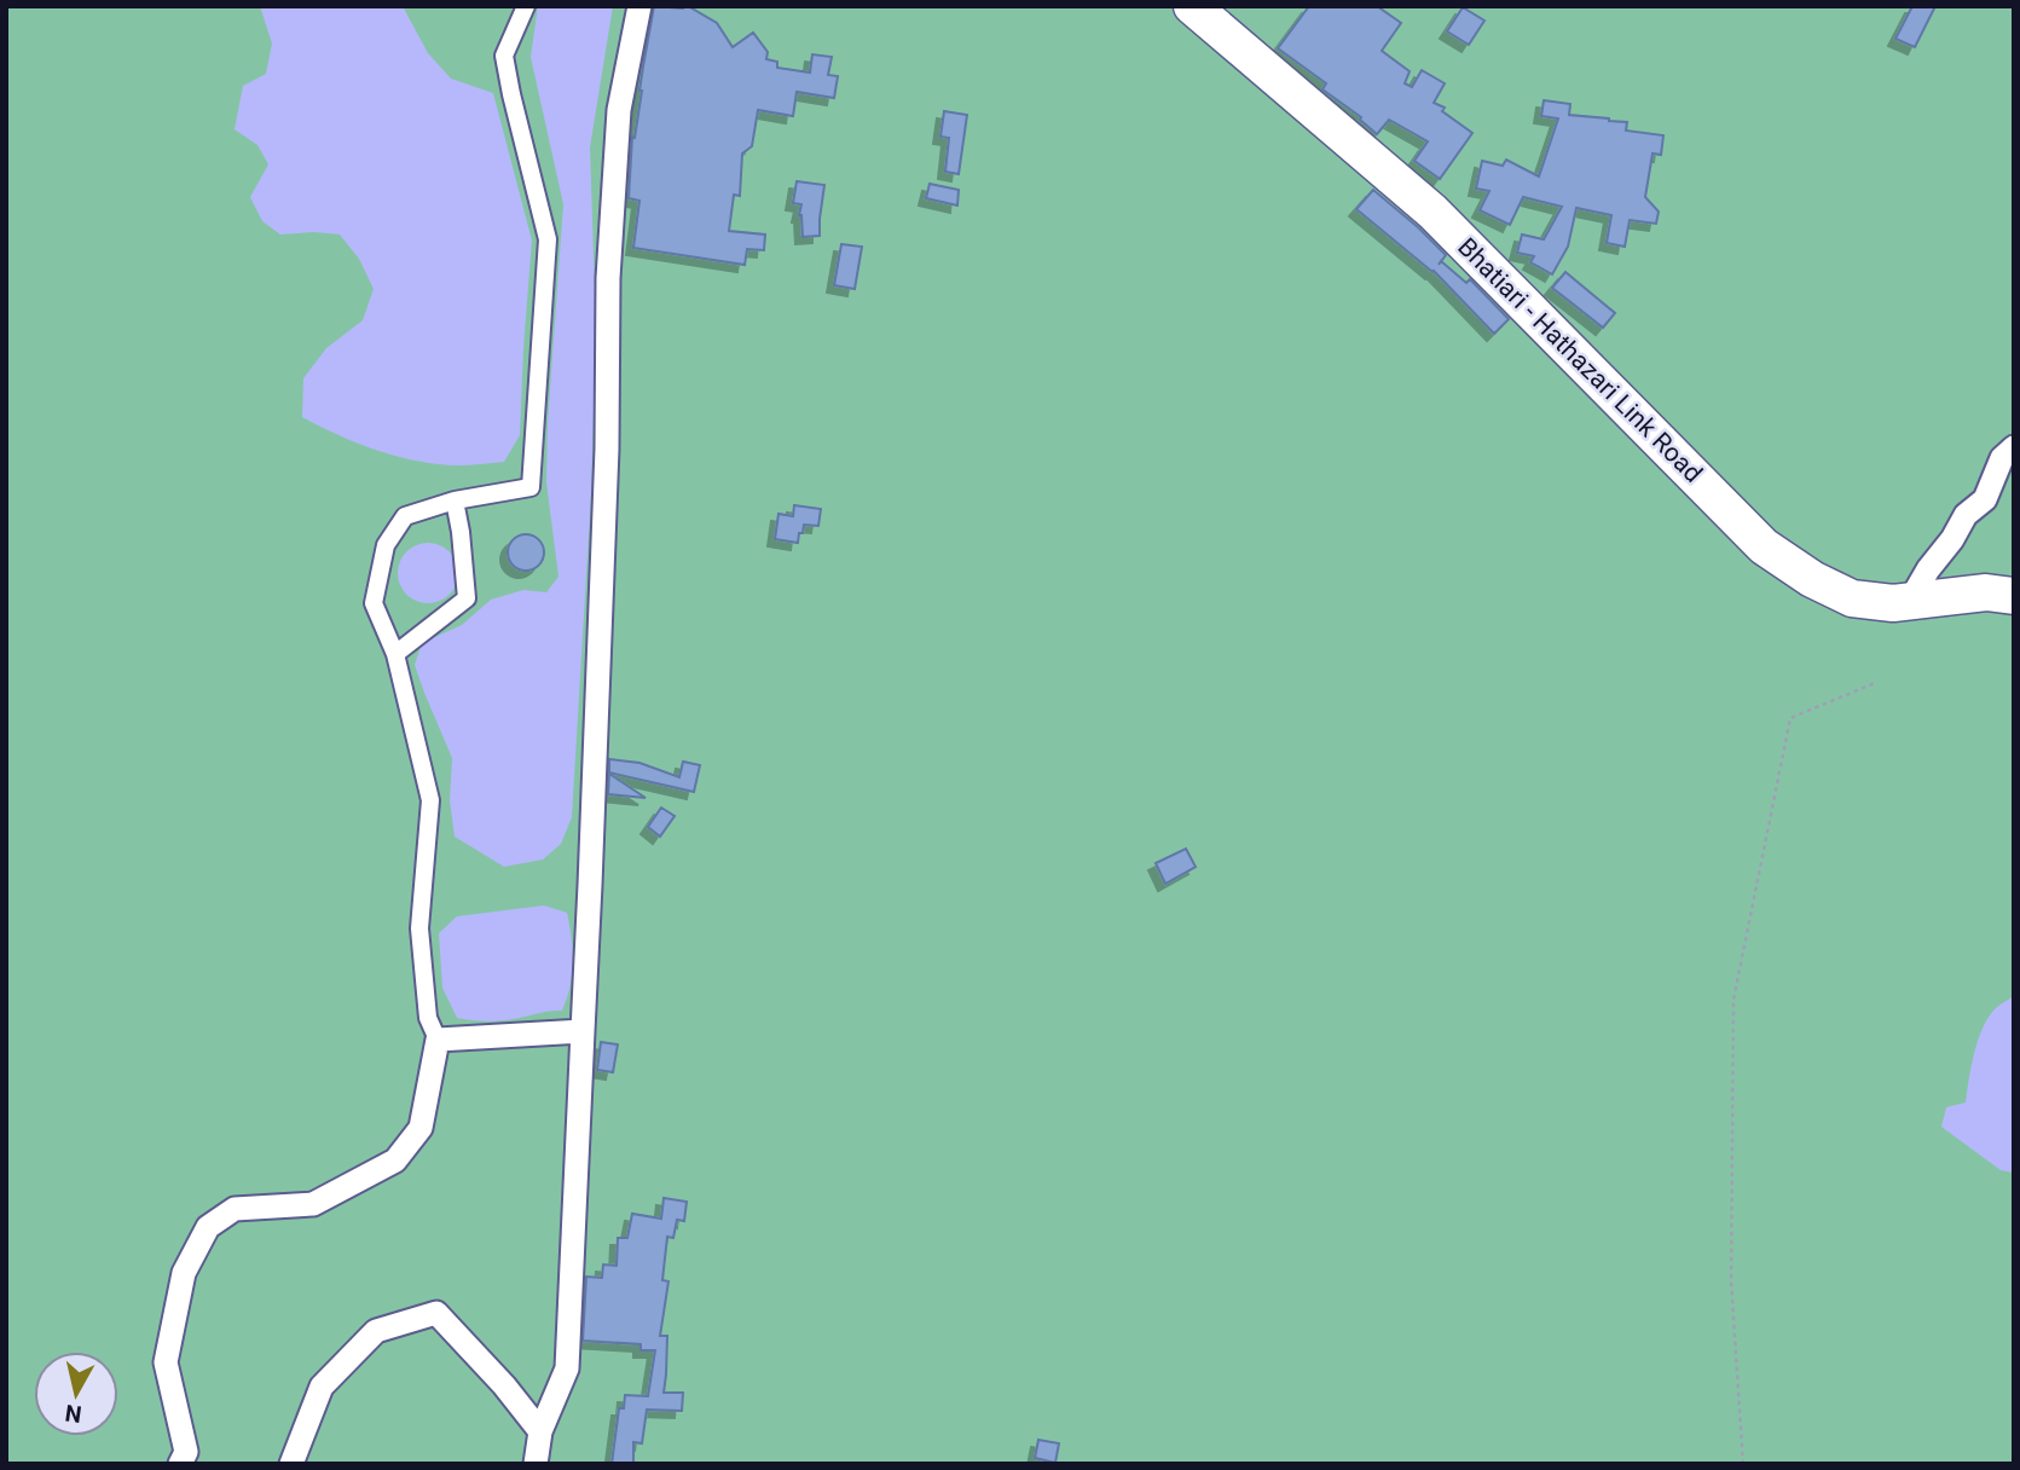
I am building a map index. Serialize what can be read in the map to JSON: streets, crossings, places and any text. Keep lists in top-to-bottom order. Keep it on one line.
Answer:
{"streets":{"main road":["Bhatiari - Hathazari Link Road"]},"north":"bottom"}
